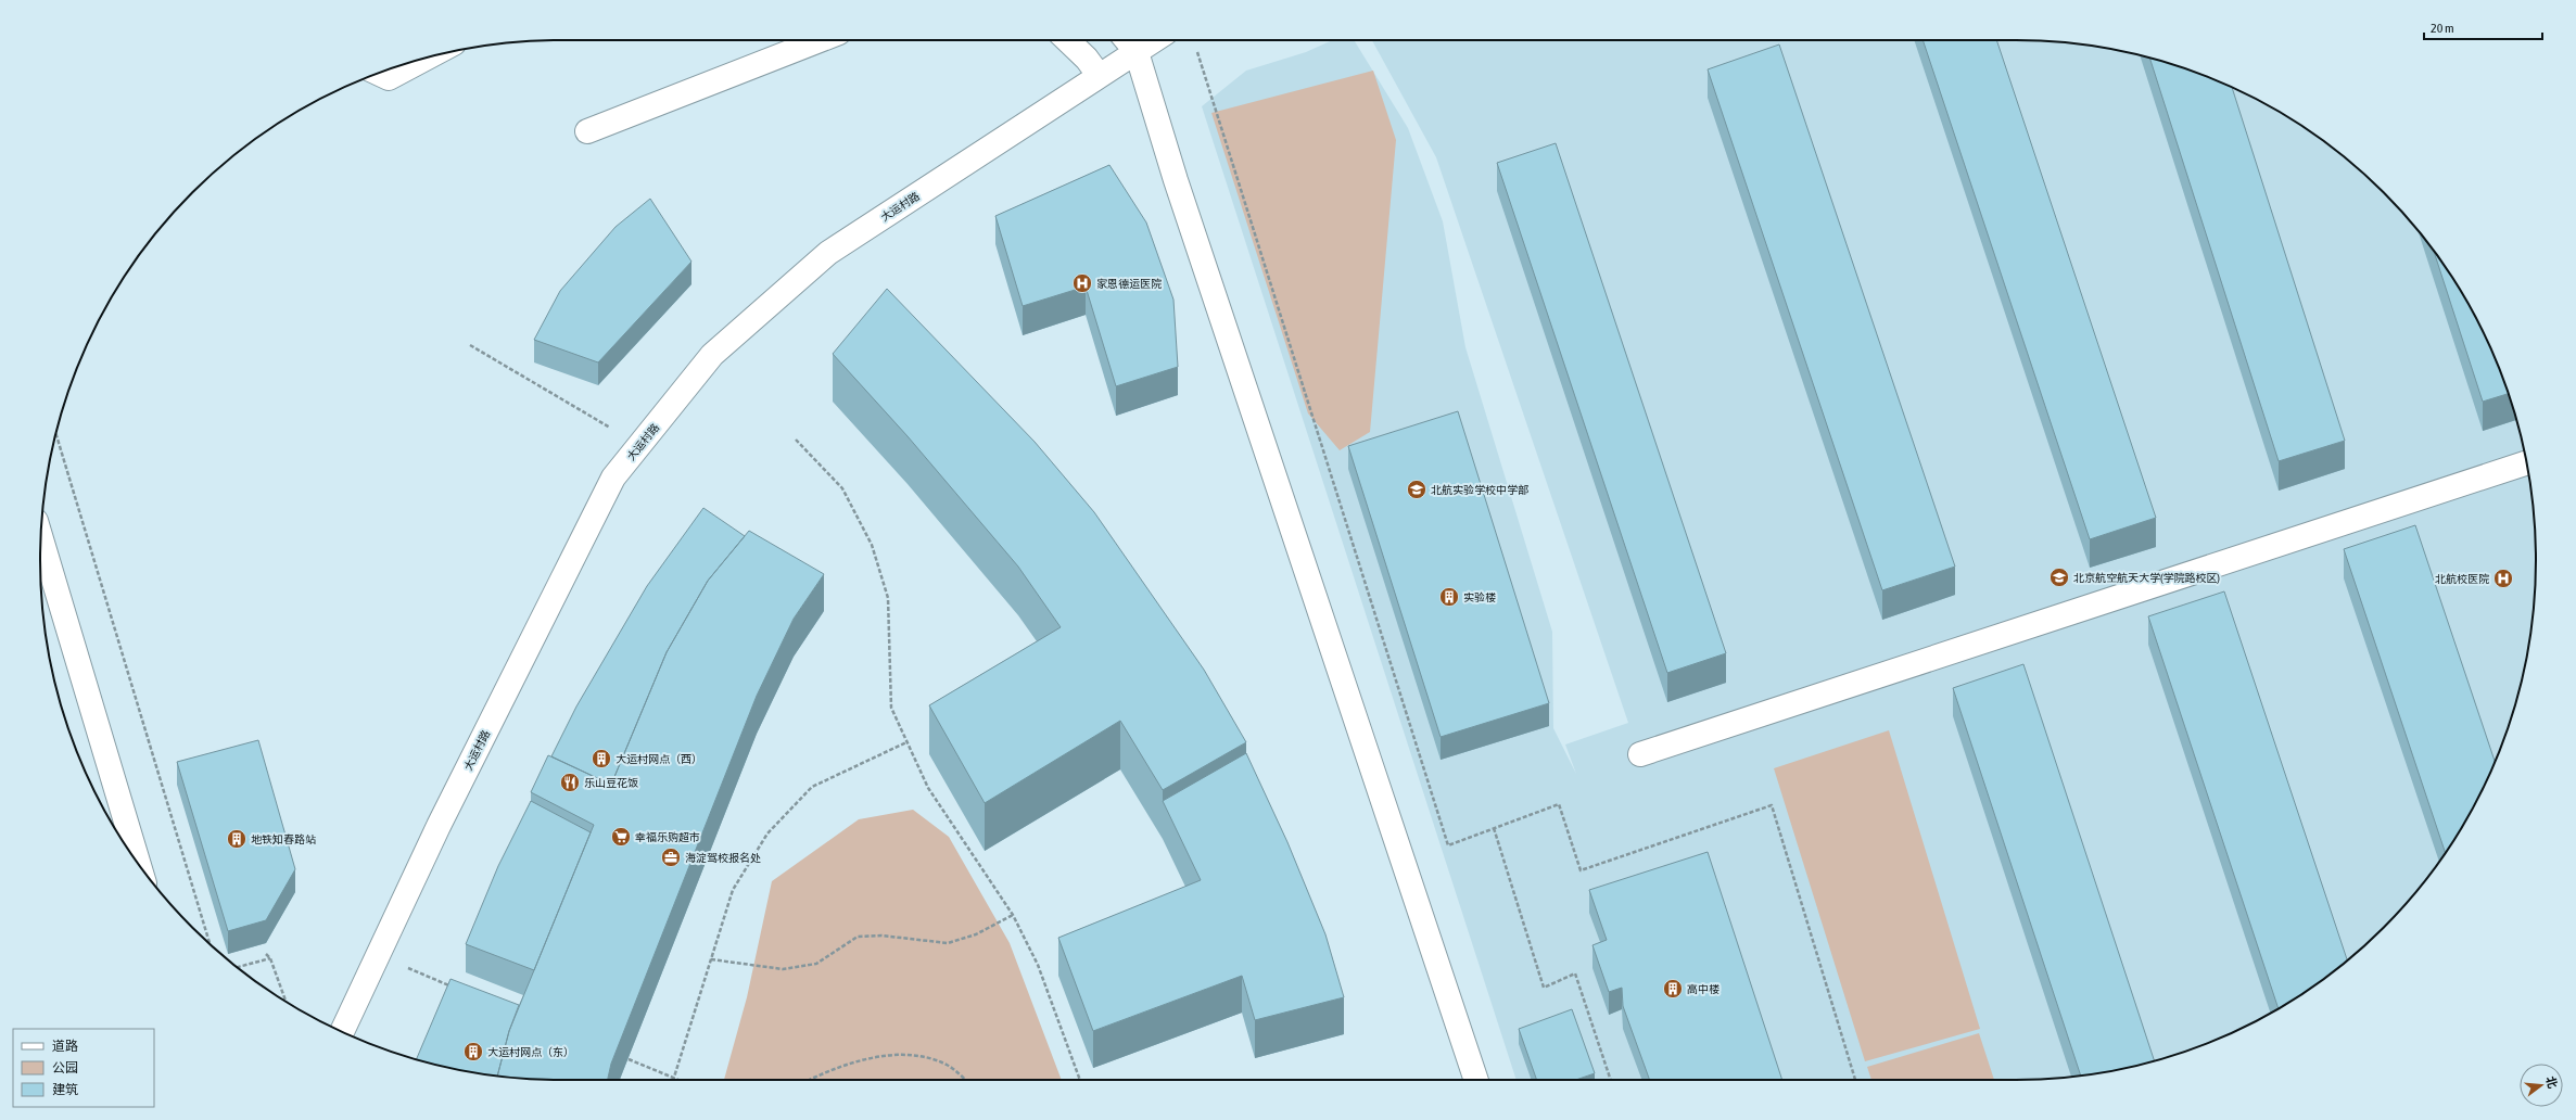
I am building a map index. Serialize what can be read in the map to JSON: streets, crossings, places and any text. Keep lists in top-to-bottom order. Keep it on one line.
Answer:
{"streets":{"street":["大运村路"]},"places":{"hospital":["家恩德运医院","北航校医院"],"school or university":["北航实验学校中学部","北京航空航天大学(学院路校区)"],"building":["实验楼","大运村网点（西）","地铁知春路站","高中楼","大运村网点（东）"],"restaurant":["乐山豆花饭"],"supermarket":["幸福乐购超市"],"office":["海淀驾校报名处"]},"legend":["道路","公园","建筑"],"scale_bar":"20 m","north":"right"}
